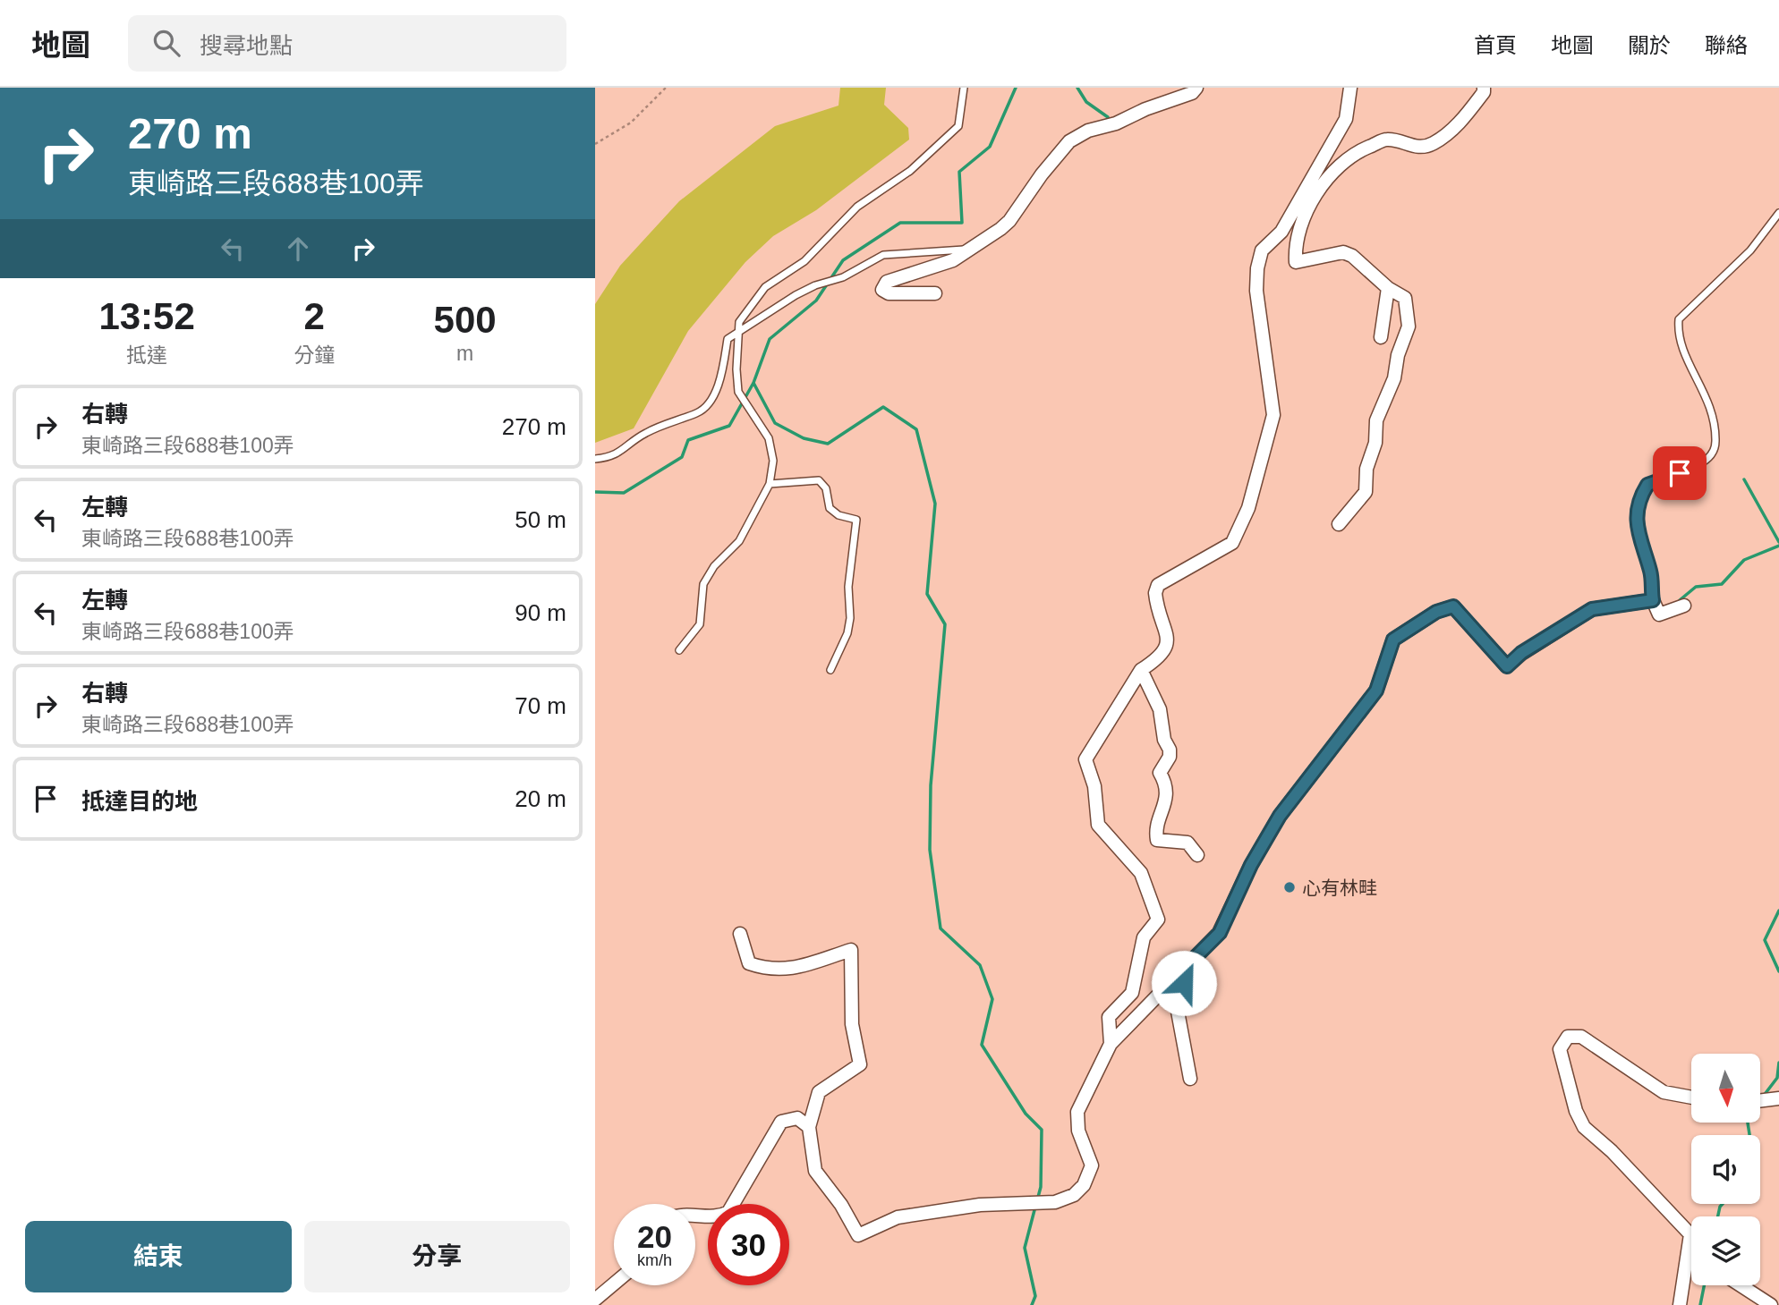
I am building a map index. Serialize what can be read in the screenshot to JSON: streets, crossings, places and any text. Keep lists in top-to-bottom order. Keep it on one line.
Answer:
{"places":["心有林畦"],"north":"bottom","page":{"header":"地圖","search":"搜尋地點","nav":["首頁","地圖","關於","聯絡"],"turn":["270 m","東崎路三段688巷100弄"],"eta":["13:52","抵達","2","分鐘","500","m"],"list":[{"name":"右轉","note":"東崎路三段688巷100弄","value":"270 m"},{"name":"左轉","note":"東崎路三段688巷100弄","value":"50 m"},{"name":"左轉","note":"東崎路三段688巷100弄","value":"90 m"},{"name":"右轉","note":"東崎路三段688巷100弄","value":"70 m"},{"name":"抵達目的地","value":"20 m"}],"speed":"20 km/h","limit":"30","buttons":["結束","分享"]}}
